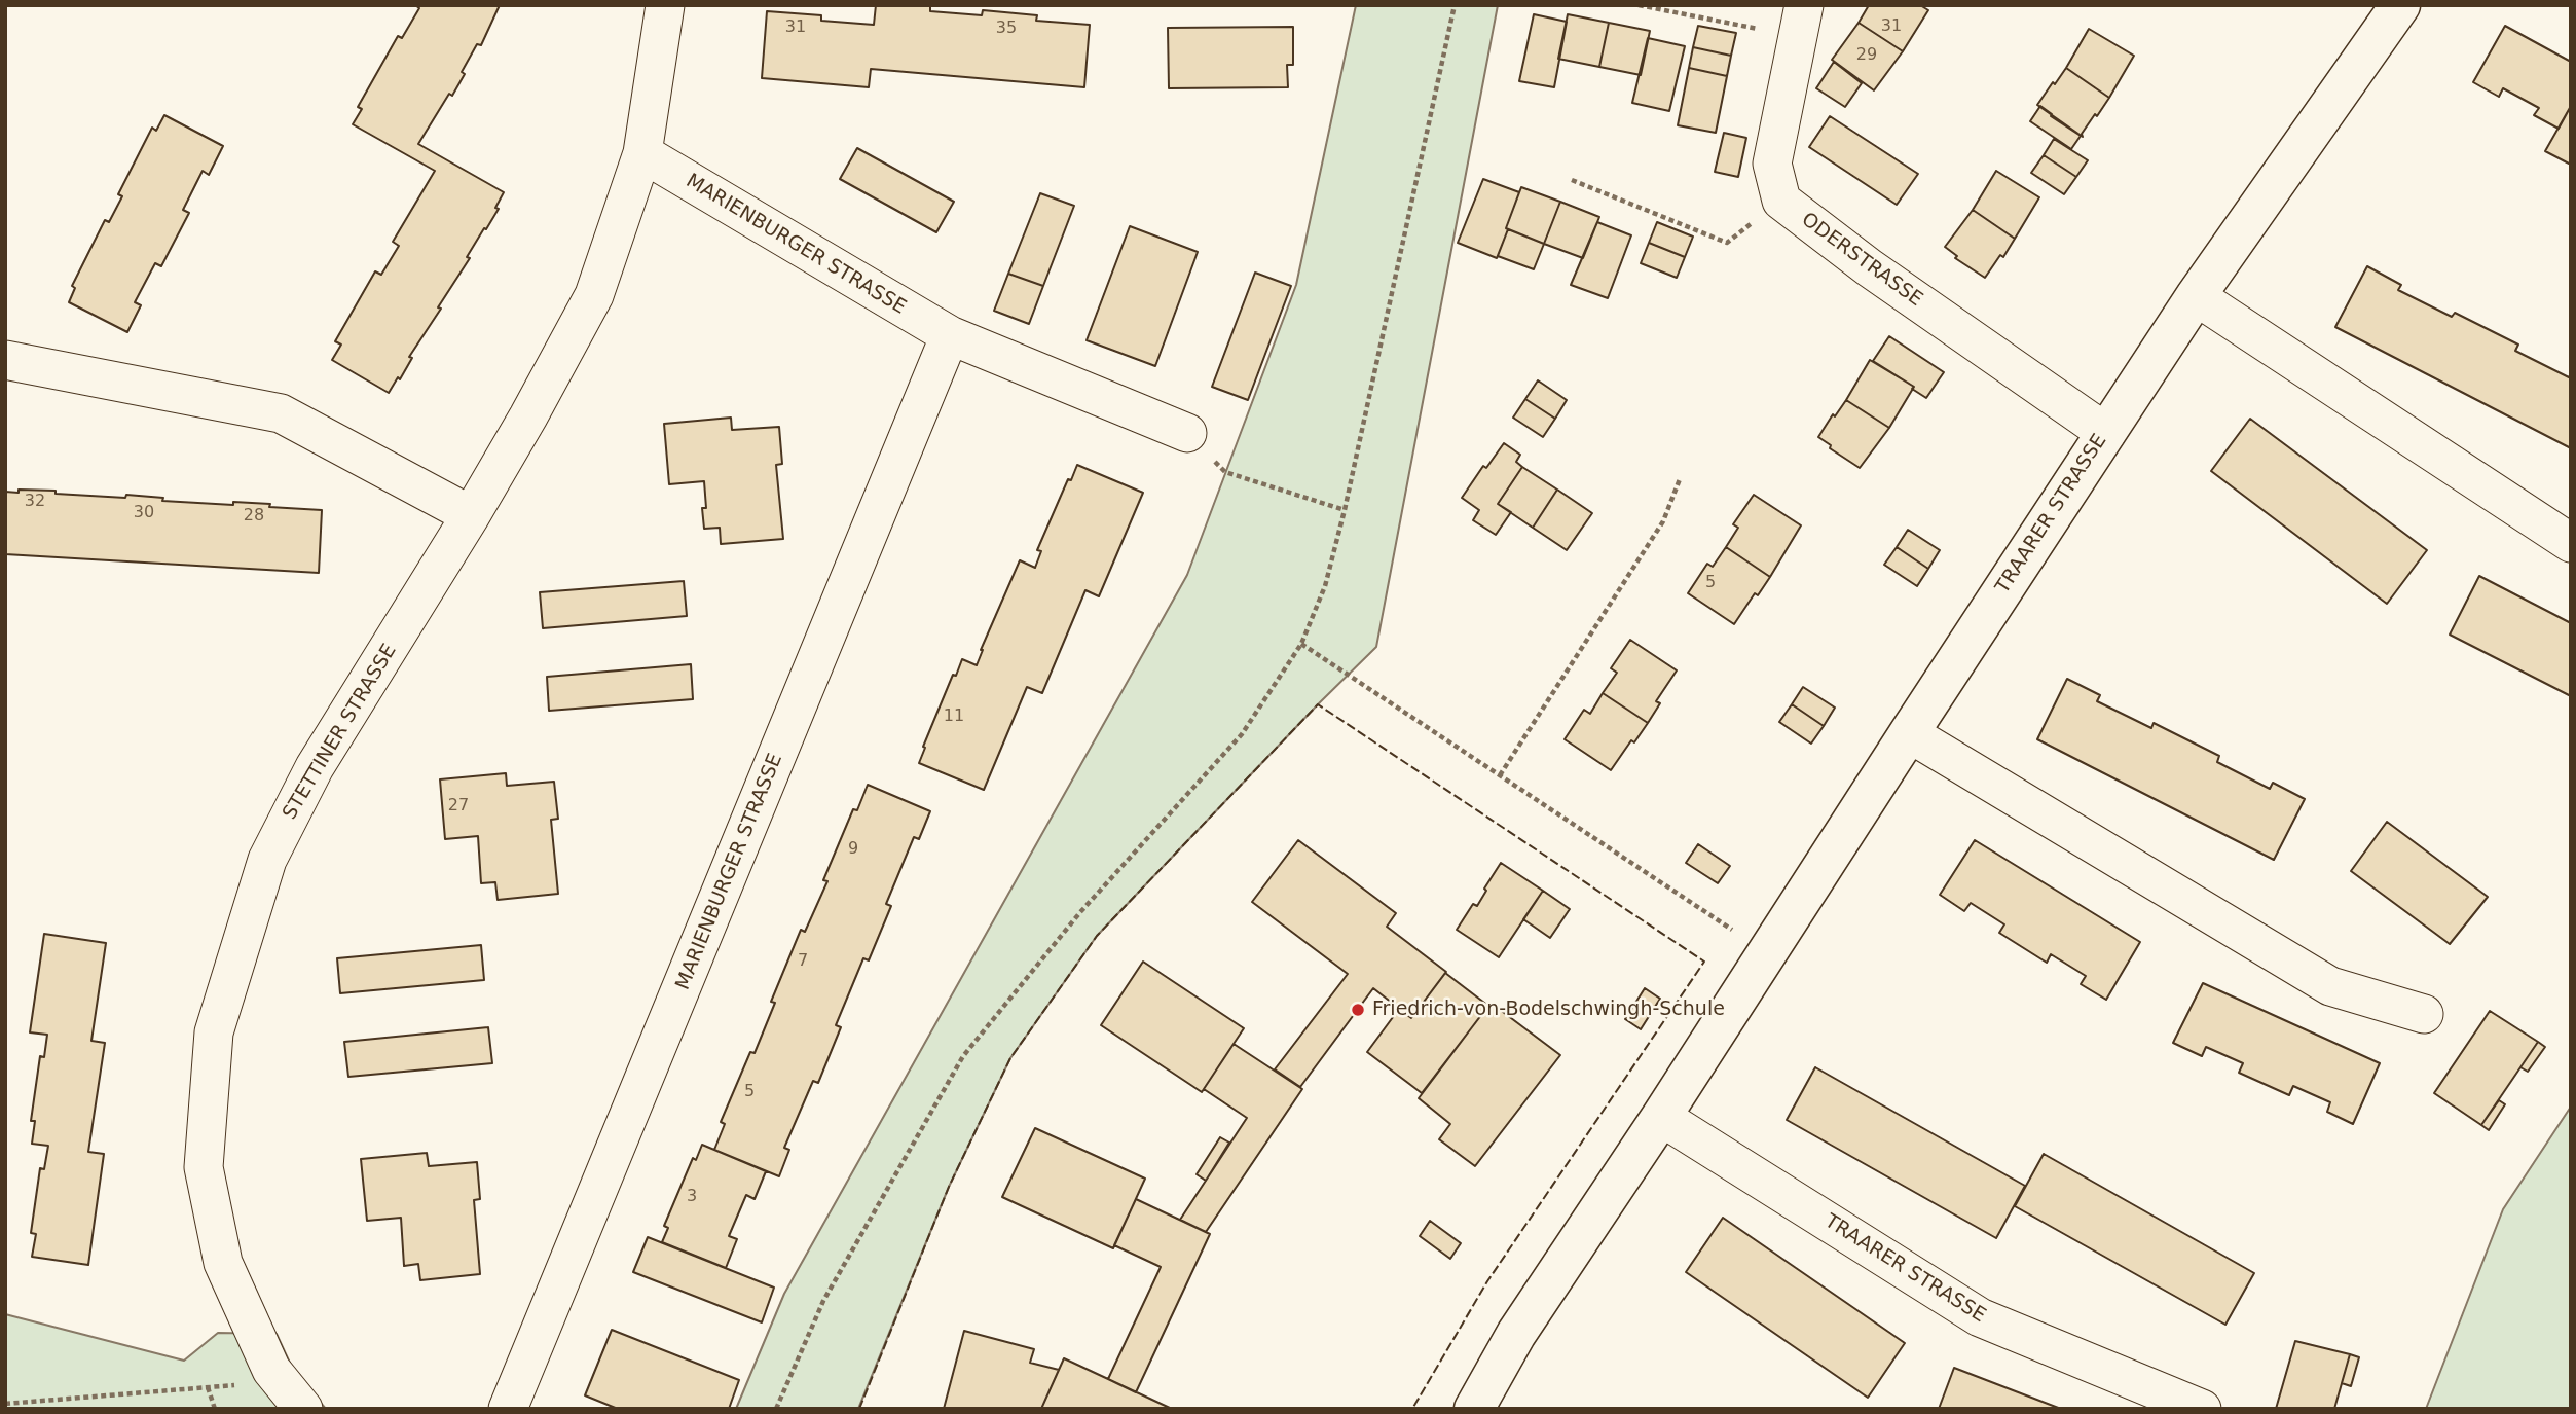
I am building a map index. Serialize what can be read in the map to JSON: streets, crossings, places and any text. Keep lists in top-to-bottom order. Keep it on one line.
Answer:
{"streets":{"street":["MARIENBURGER STRASSE","ODERSTRASSE","TRAARER STRASSE","STETTINER STRASSE"]},"crossings":[["MARIENBURGER STRASSE","STETTINER STRASSE"],["ODERSTRASSE","TRAARER STRASSE"]],"places":["Friedrich-von-Bodelschwingh-Schule"],"house_numbers":["31","31","35","29","32","30","28","5","11","27","9","7","5","3"]}
